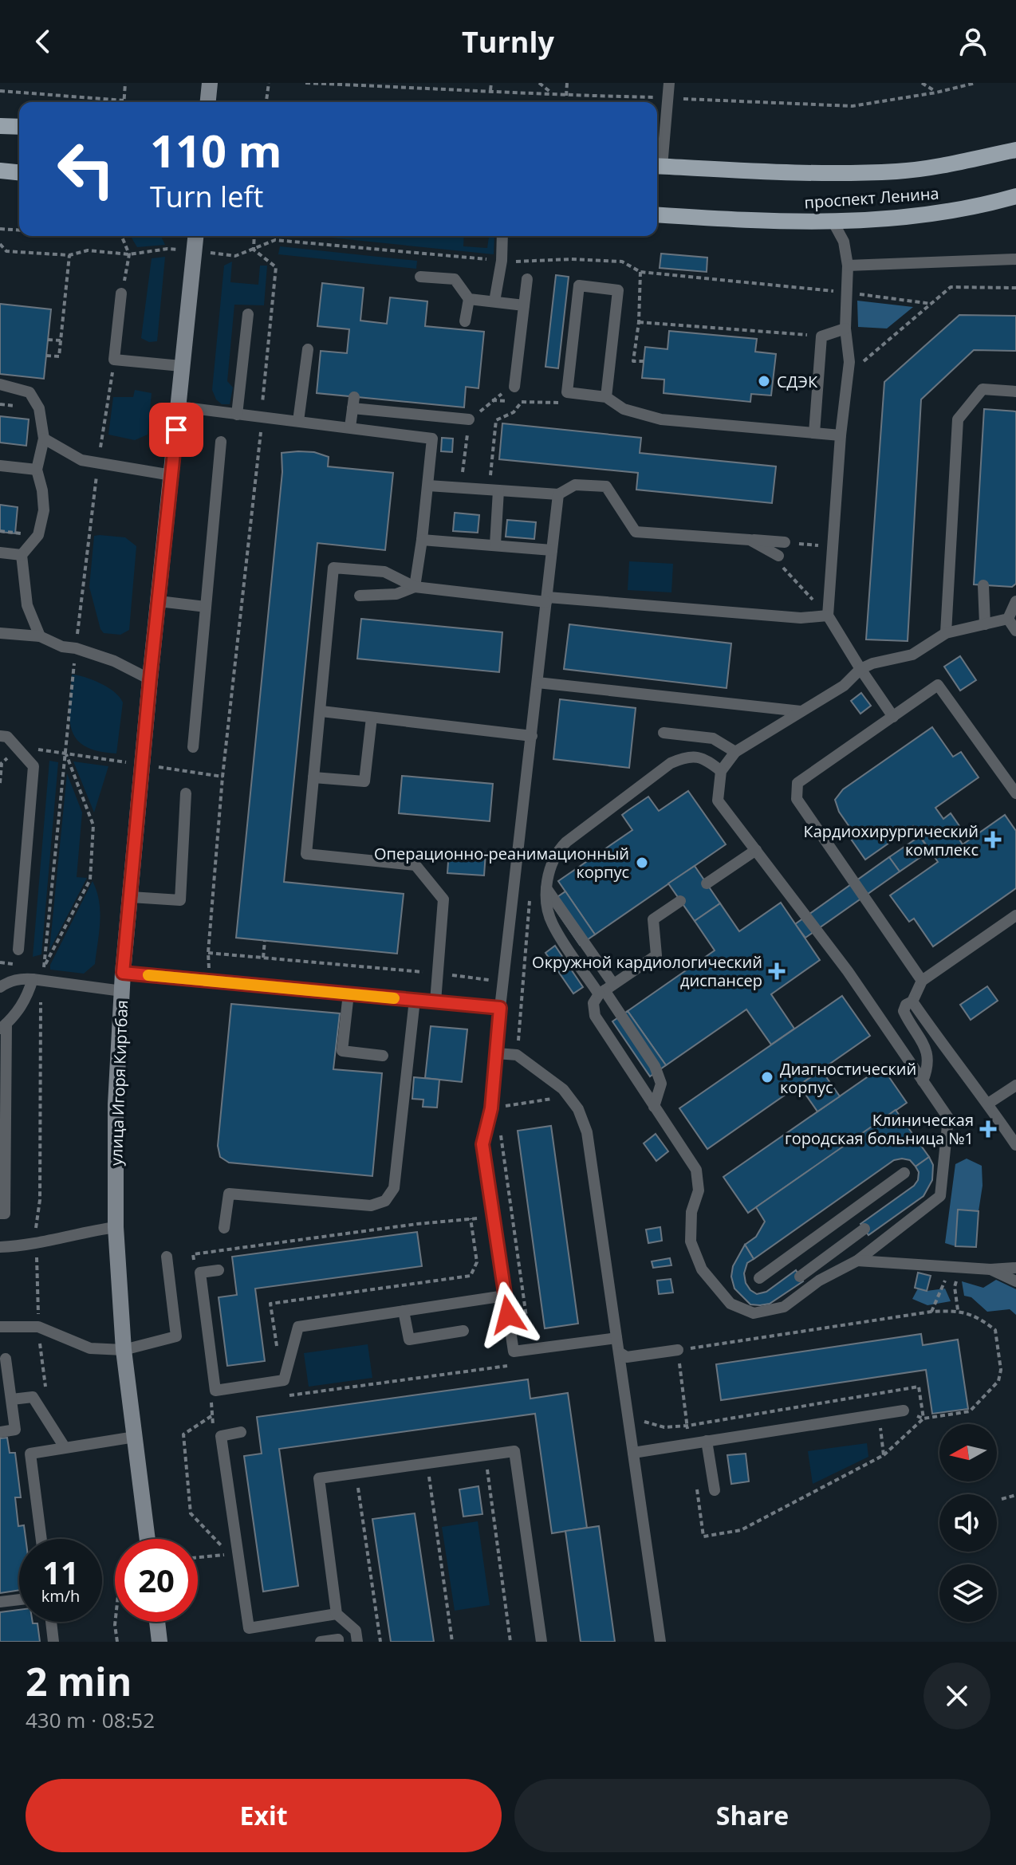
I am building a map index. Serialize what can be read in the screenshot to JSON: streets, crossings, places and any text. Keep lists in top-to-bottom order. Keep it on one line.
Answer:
{"streets":{"main road":["проспект Ленина","улица Игоря Киртбая"]},"places":{"other":["СДЭК","Операционно-реанимационный корпус","Диагностический корпус"],"health":["Кардиохирургический комплекс","Окружной кардиологический диспансер","Клиническая городская больница №1"]},"north":"left","page":{"header":"Turnly","turn":["110 m","Turn left"],"speed":"11 km/h","limit":"20","heading":["2 min","430 m · 08:52"],"buttons":["Exit","Share"]}}
